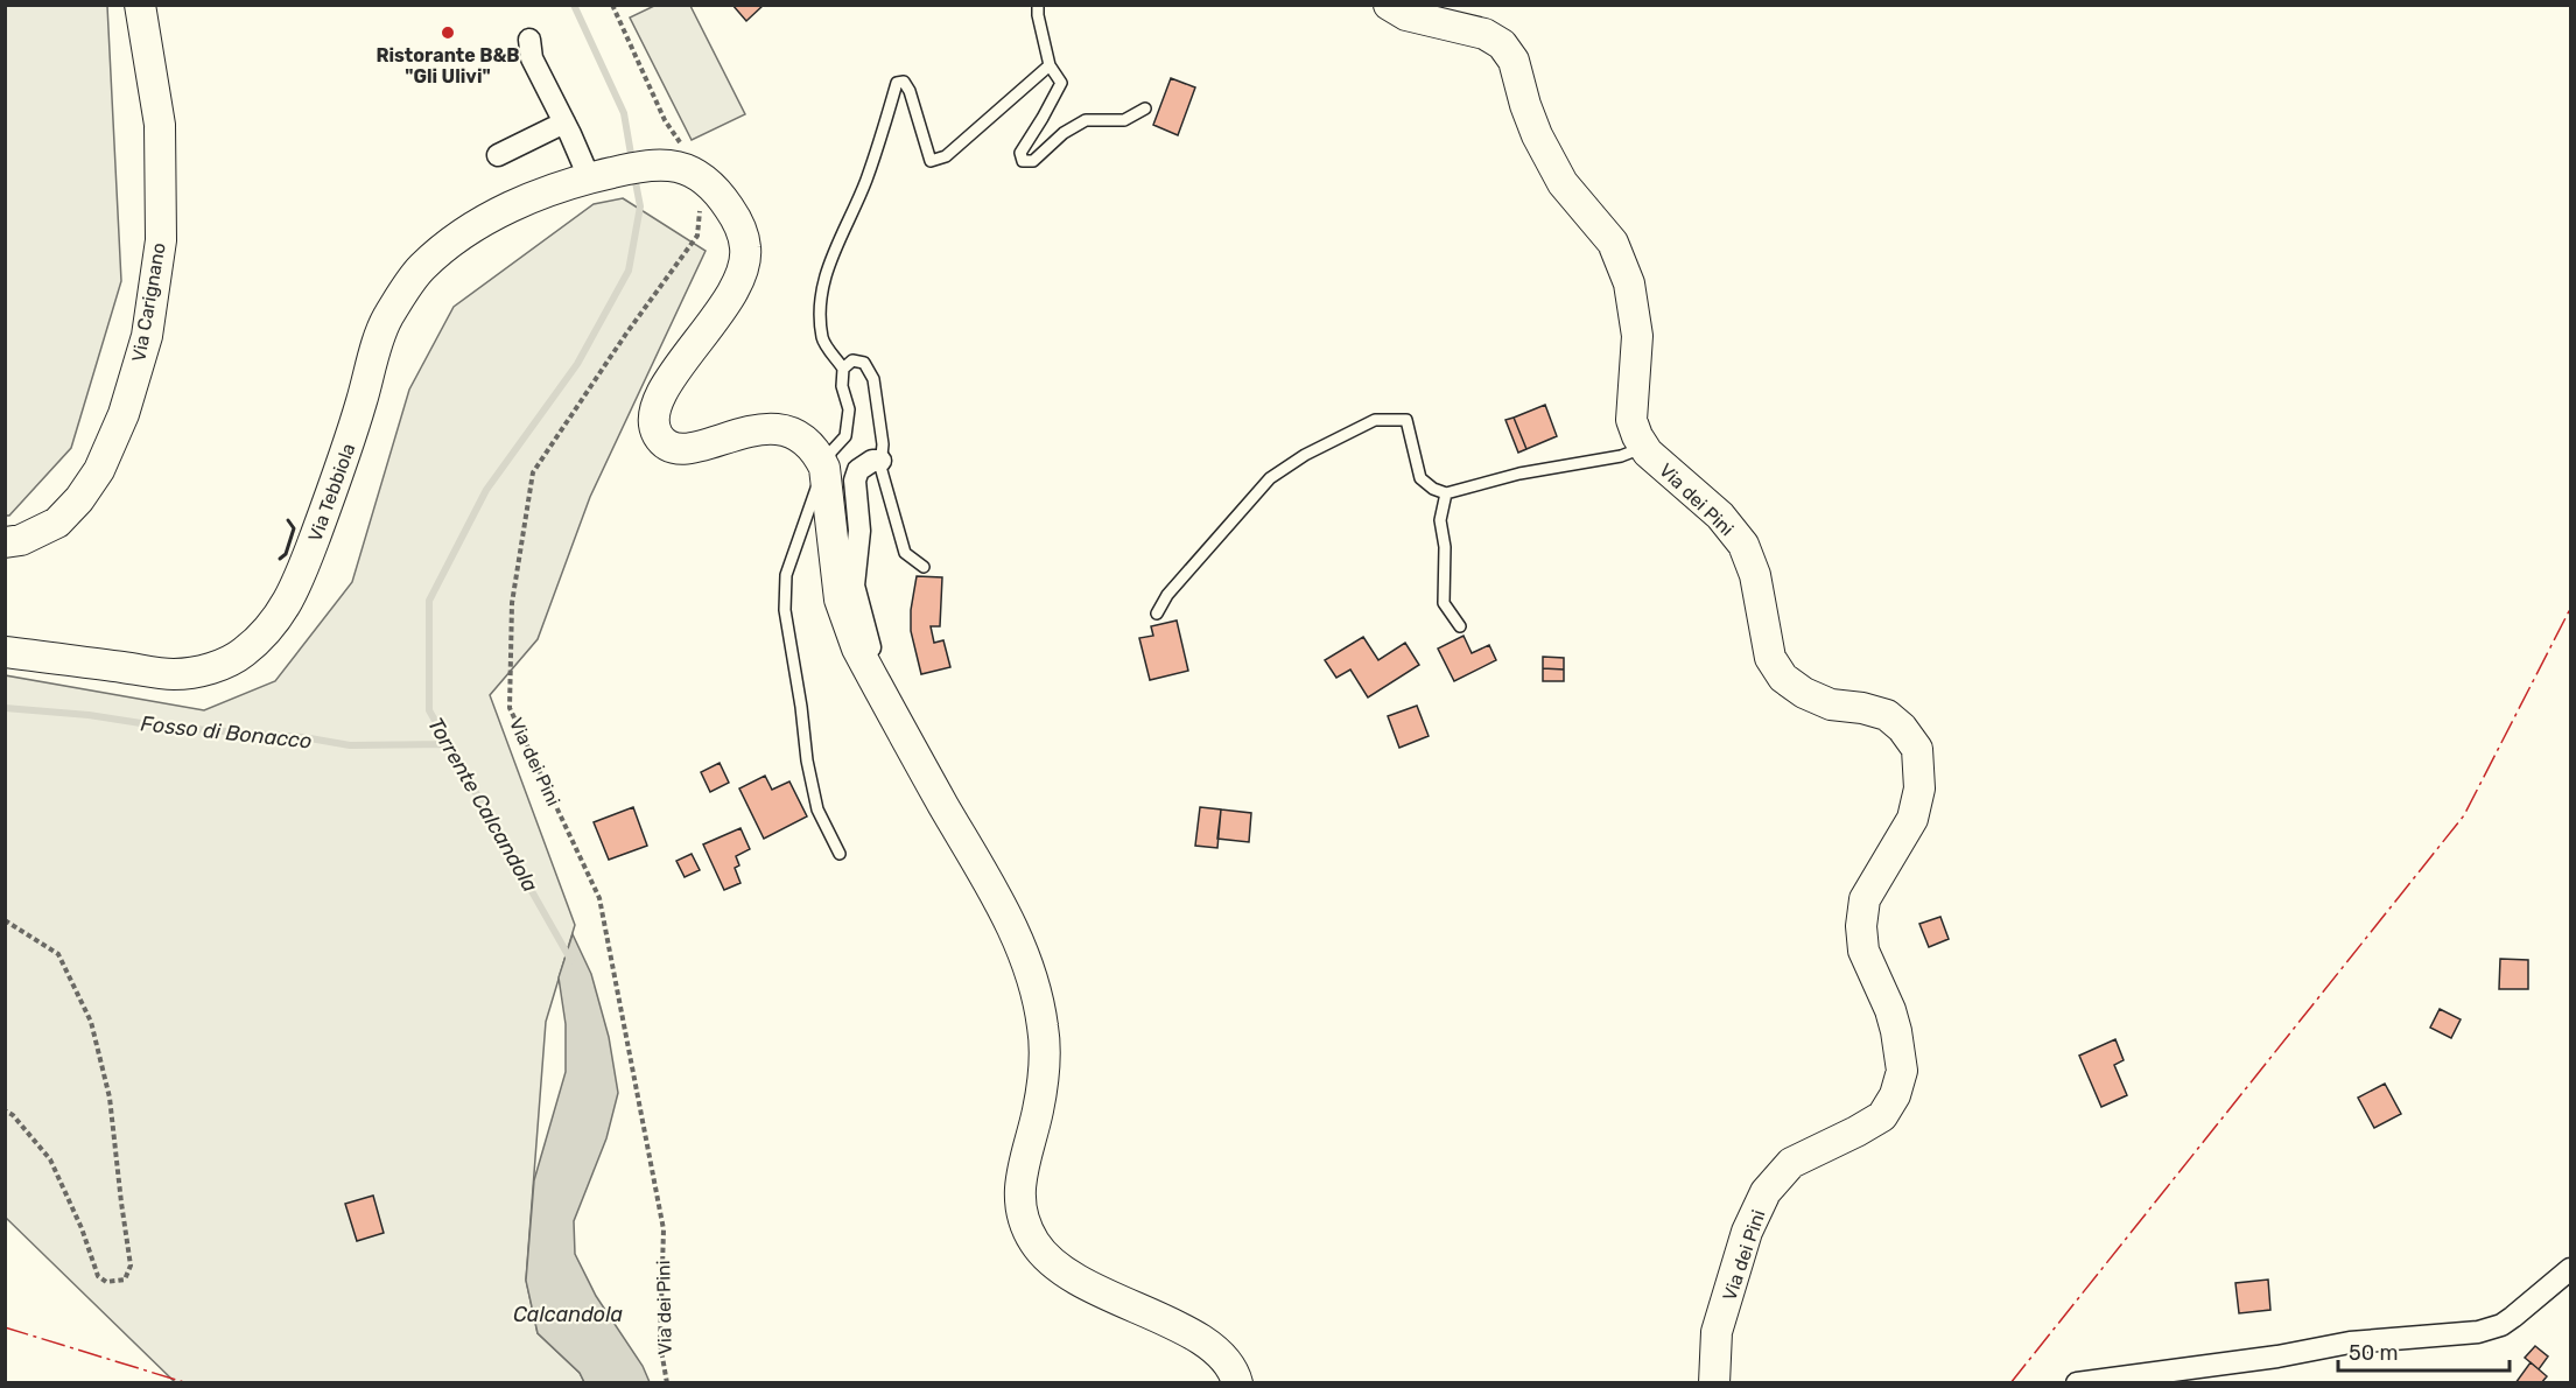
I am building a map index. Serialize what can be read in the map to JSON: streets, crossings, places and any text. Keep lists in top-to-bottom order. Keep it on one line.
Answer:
{"streets":{"main road":["Via Carignano","Via Tebbiola","Via dei Pini"]},"crossings":[["Via Tebbiola","Via dei Pini"]],"water":["Fosso di Bonacco","Torrente Calcandola","Calcandola"],"places":["Ristorante B&B \"Gli Ulivi\""],"scale_bar":"50 m"}
